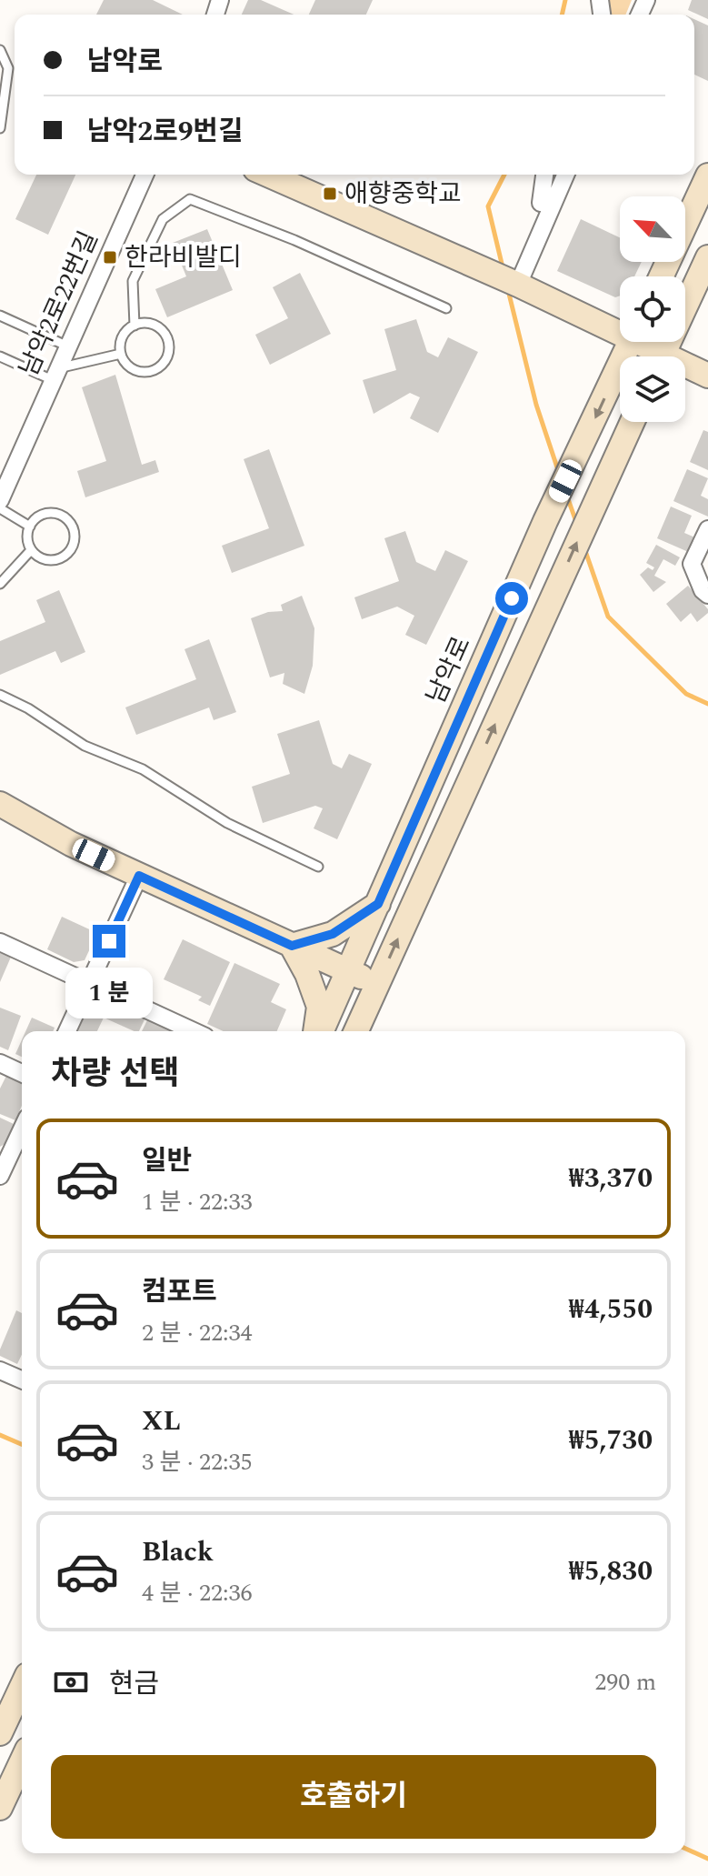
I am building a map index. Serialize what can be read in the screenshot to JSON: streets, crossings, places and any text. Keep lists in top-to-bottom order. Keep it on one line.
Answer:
{"streets":{"street":["남악2로22번길","남악로"]},"places":{"transit":["애향중학교","한라비발디"]},"north":"top left","page":{"banner":["남악로","남악2로9번길"],"bubble":"1 분","heading":"차량 선택","list":[{"name":"일반","note":"1 분 · 22:33","value":"₩3,370"},{"name":"컴포트","note":"2 분 · 22:34","value":"₩4,550"},{"name":"XL","note":"3 분 · 22:35","value":"₩5,730"},{"name":"Black","note":"4 분 · 22:36","value":"₩5,830"}],"pay":["현금","290 m"],"buttons":"호출하기"}}
